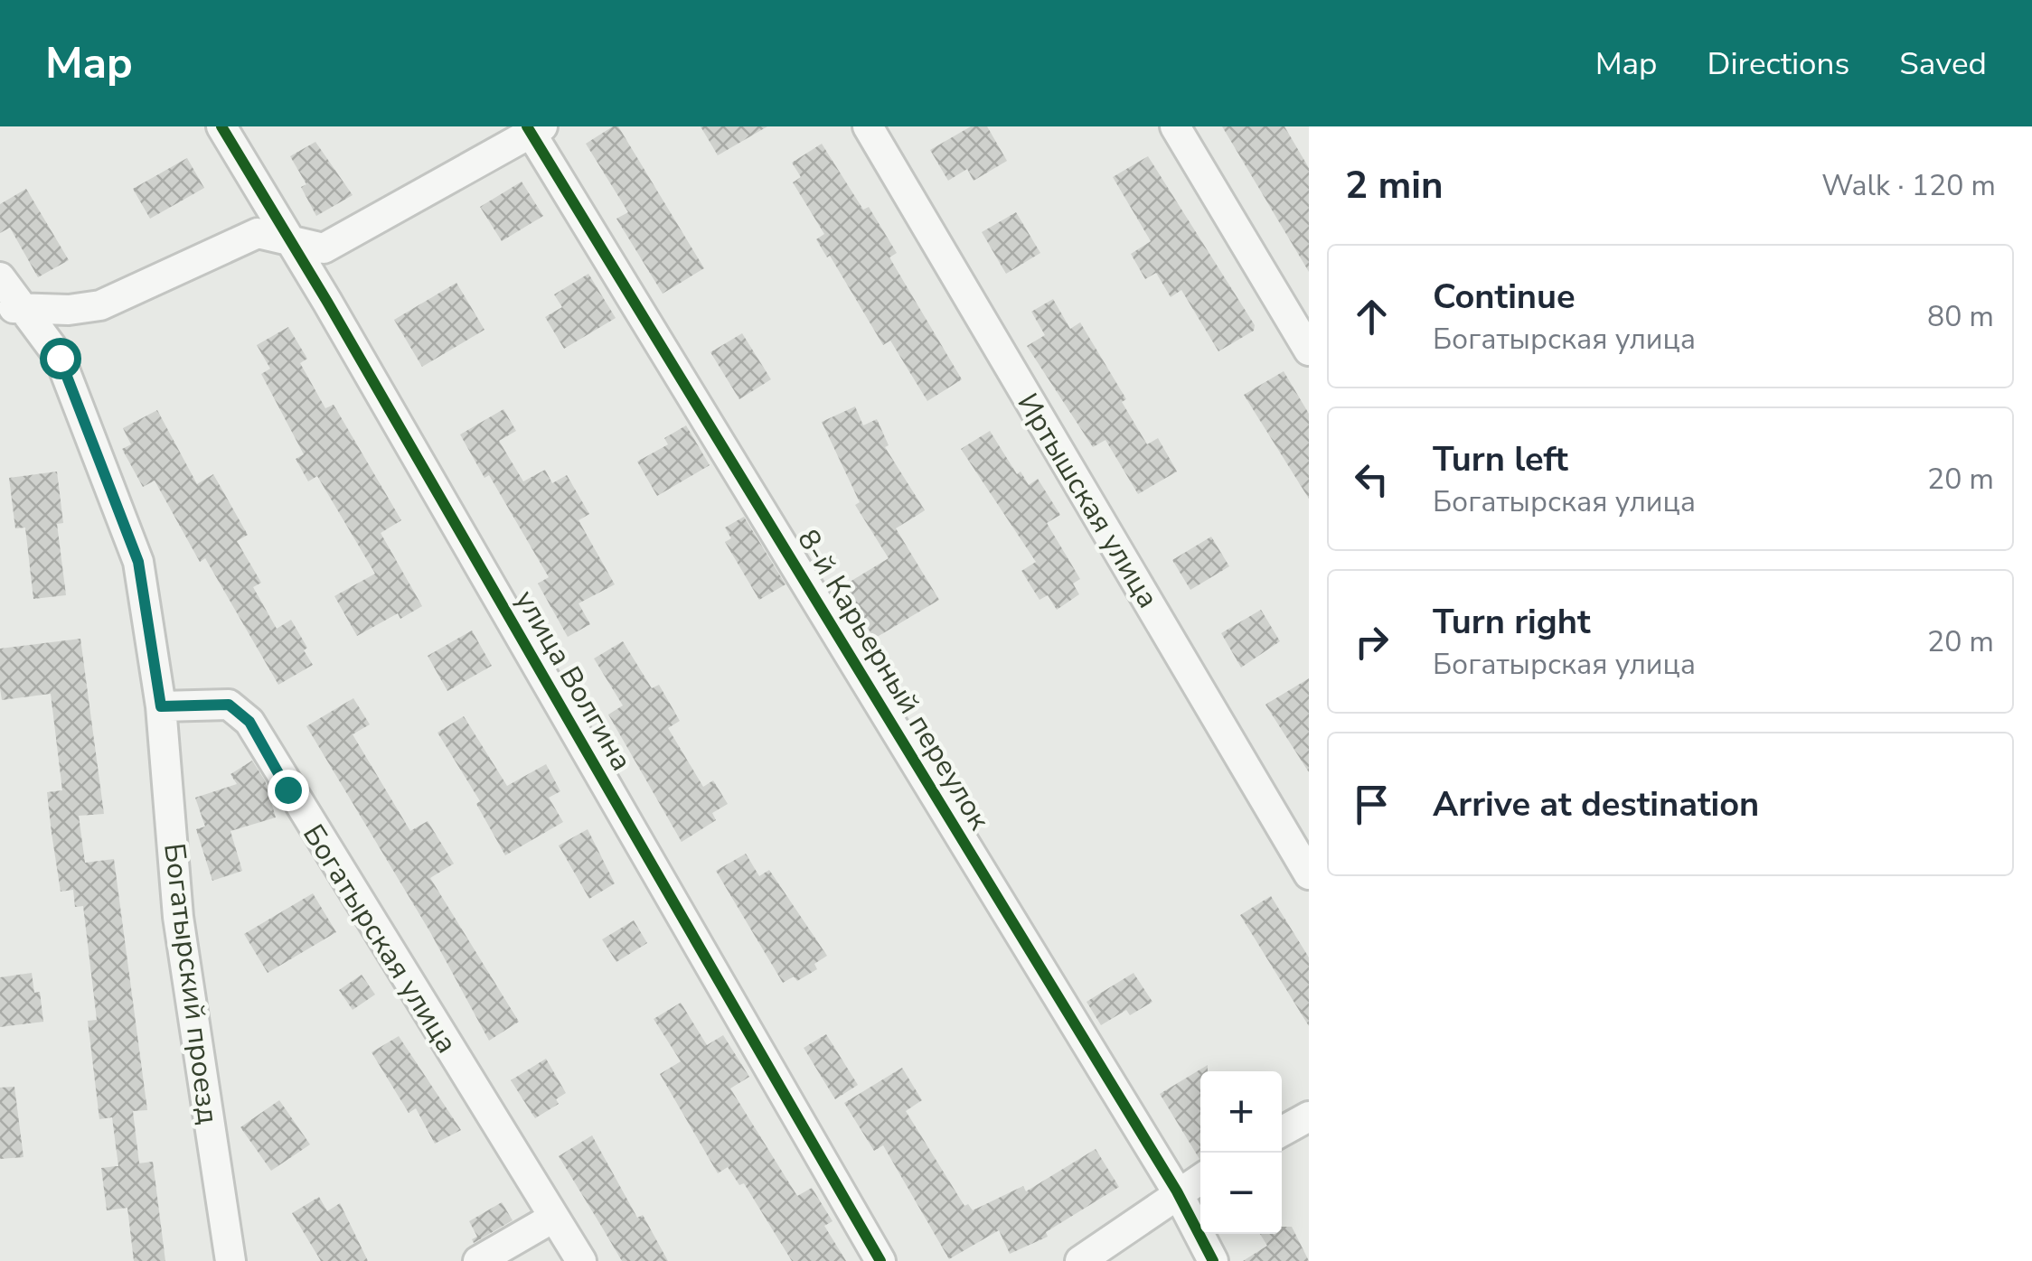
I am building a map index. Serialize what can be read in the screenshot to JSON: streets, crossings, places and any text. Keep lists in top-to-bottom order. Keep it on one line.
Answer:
{"streets":{"street":["Иртышская улица","8-й Карьерный переулок","улица Волгина","Богатырская улица","Богатырский проезд"]},"crossings":[["Богатырская улица","Богатырский проезд"]],"page":{"header":"Map","nav":["Map","Directions","Saved"],"heading":["2 min","Walk · 120 m"],"list":[["Continue","Богатырская улица","80 m"],["Turn left","Богатырская улица","20 m"],["Turn right","Богатырская улица","20 m"],"Arrive at destination"],"map_buttons":["+","−"]}}
